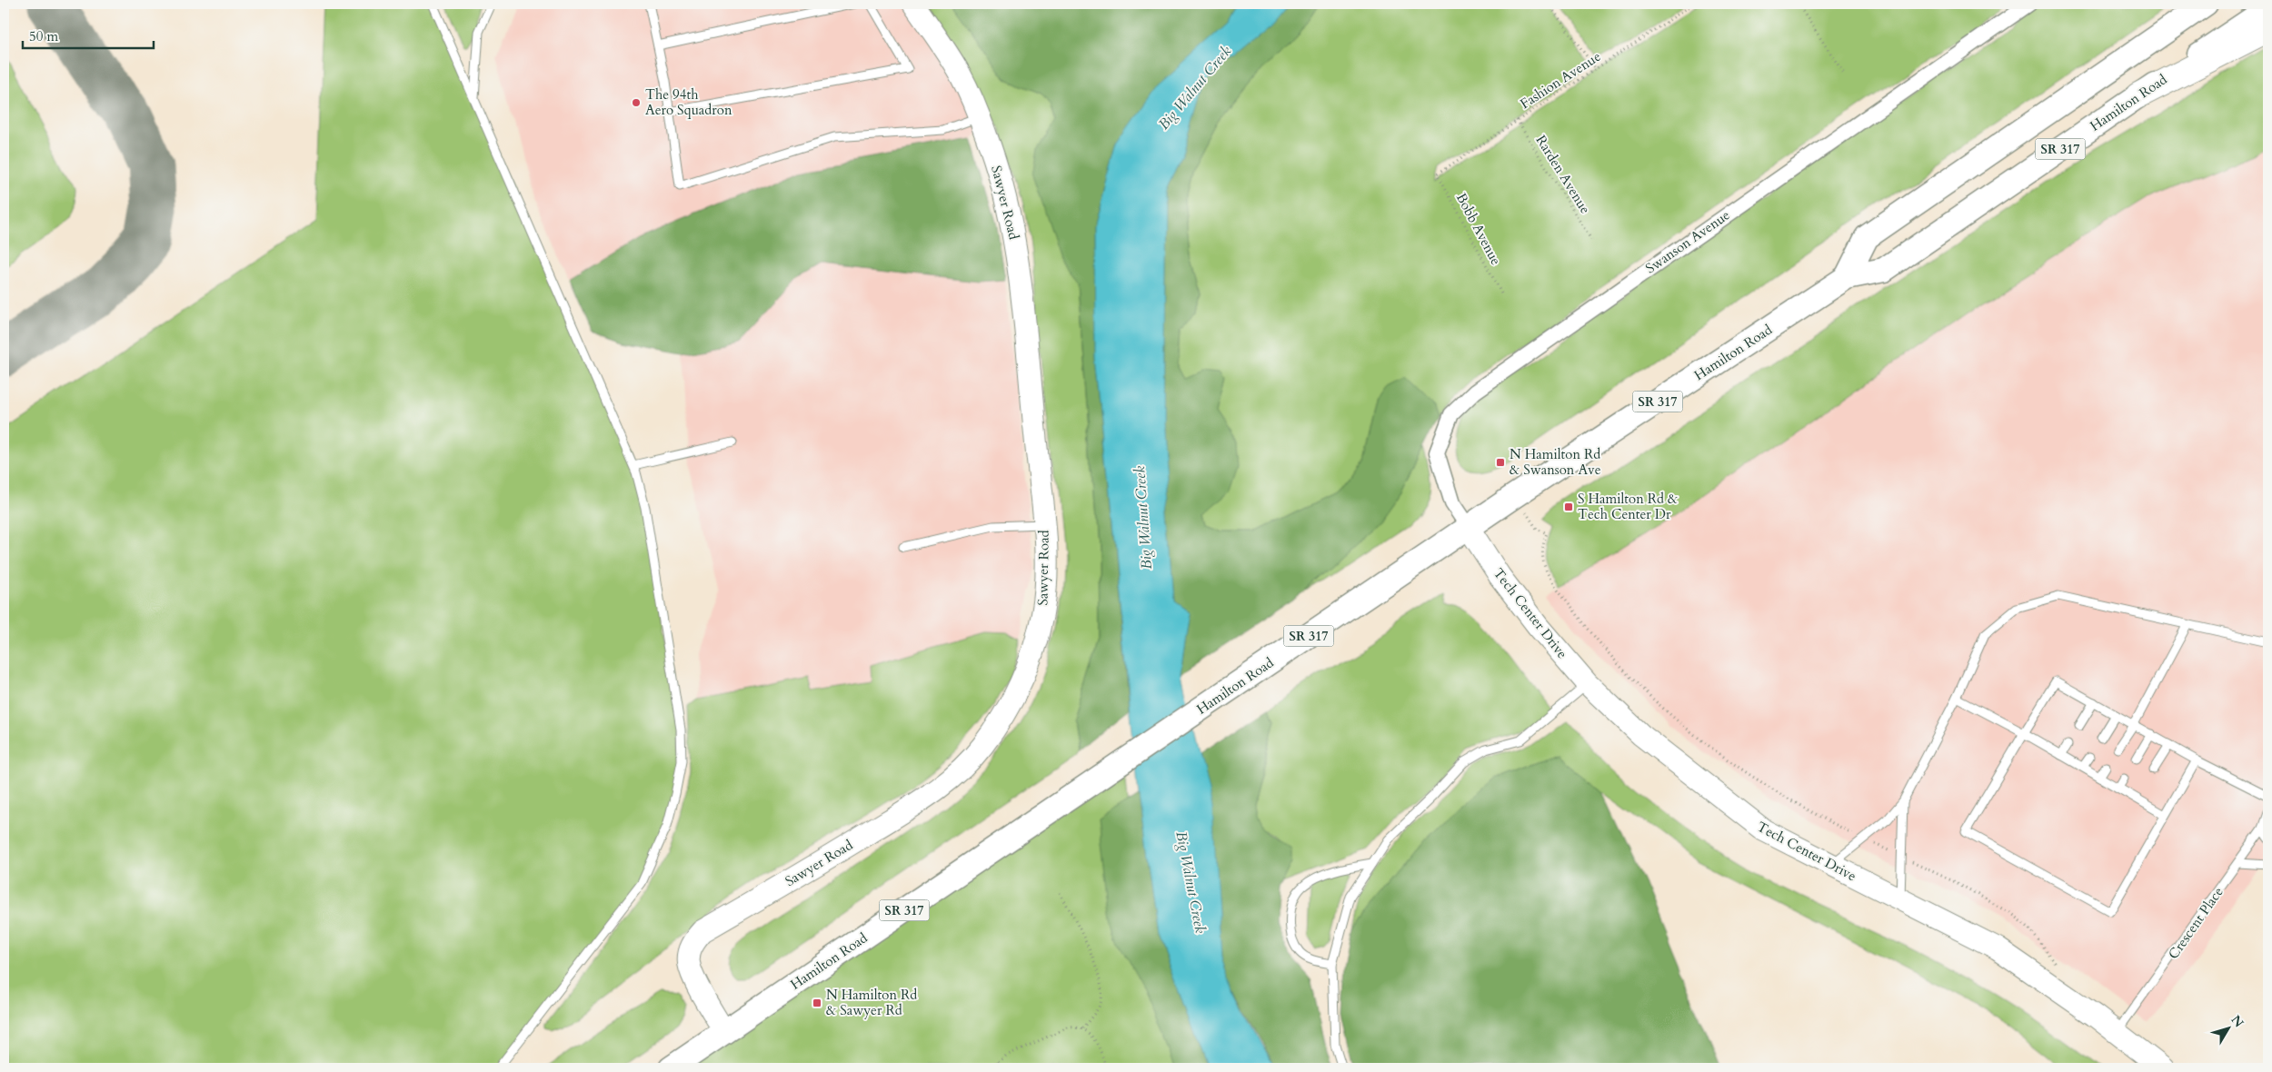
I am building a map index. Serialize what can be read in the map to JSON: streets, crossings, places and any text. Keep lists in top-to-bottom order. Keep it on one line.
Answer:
{"streets":{"main road":["Hamilton Road","SR 317"],"street":["Sawyer Road","Swanson Avenue","Tech Center Drive"],"lane":["Crescent Place"],"path":["Fashion Avenue","Rarden Avenue","Bobb Avenue"]},"crossings":[["Fashion Avenue","Rarden Avenue"],["Fashion Avenue","Bobb Avenue"],["Hamilton Road","SR 317"],["Hamilton Road","Sawyer Road"],["Hamilton Road","Swanson Avenue"],["Hamilton Road","Tech Center Drive"],["Swanson Avenue","Tech Center Drive"],["Tech Center Drive","Crescent Place"]],"water":["Big Walnut Creek"],"places":{"other":["The 94th Aero Squadron"],"transit":["N Hamilton Rd & Swanson Ave","S Hamilton Rd & Tech Center Dr","N Hamilton Rd & Sawyer Rd"]},"scale_bar":"50 m","north":"top right"}
